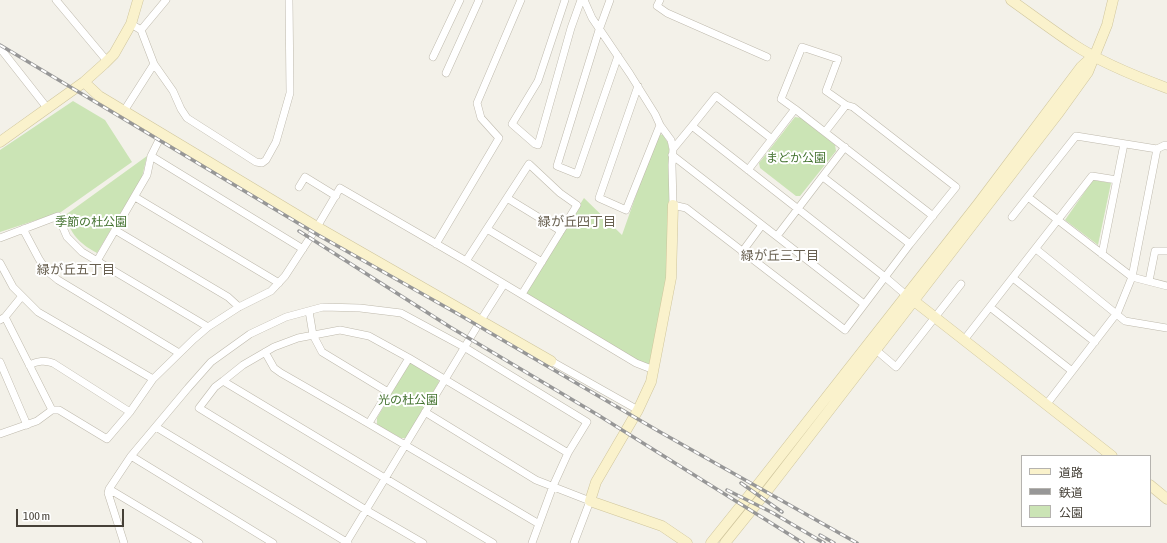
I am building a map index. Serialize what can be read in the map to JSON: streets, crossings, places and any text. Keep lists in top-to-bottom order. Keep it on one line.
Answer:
{"districts":["緑が丘四丁目","緑が丘三丁目","緑が丘五丁目"],"parks":["まどか公園","季節の杜公園","光の杜公園"],"legend":["道路","鉄道","公園"],"scale_bar":"100 m"}
